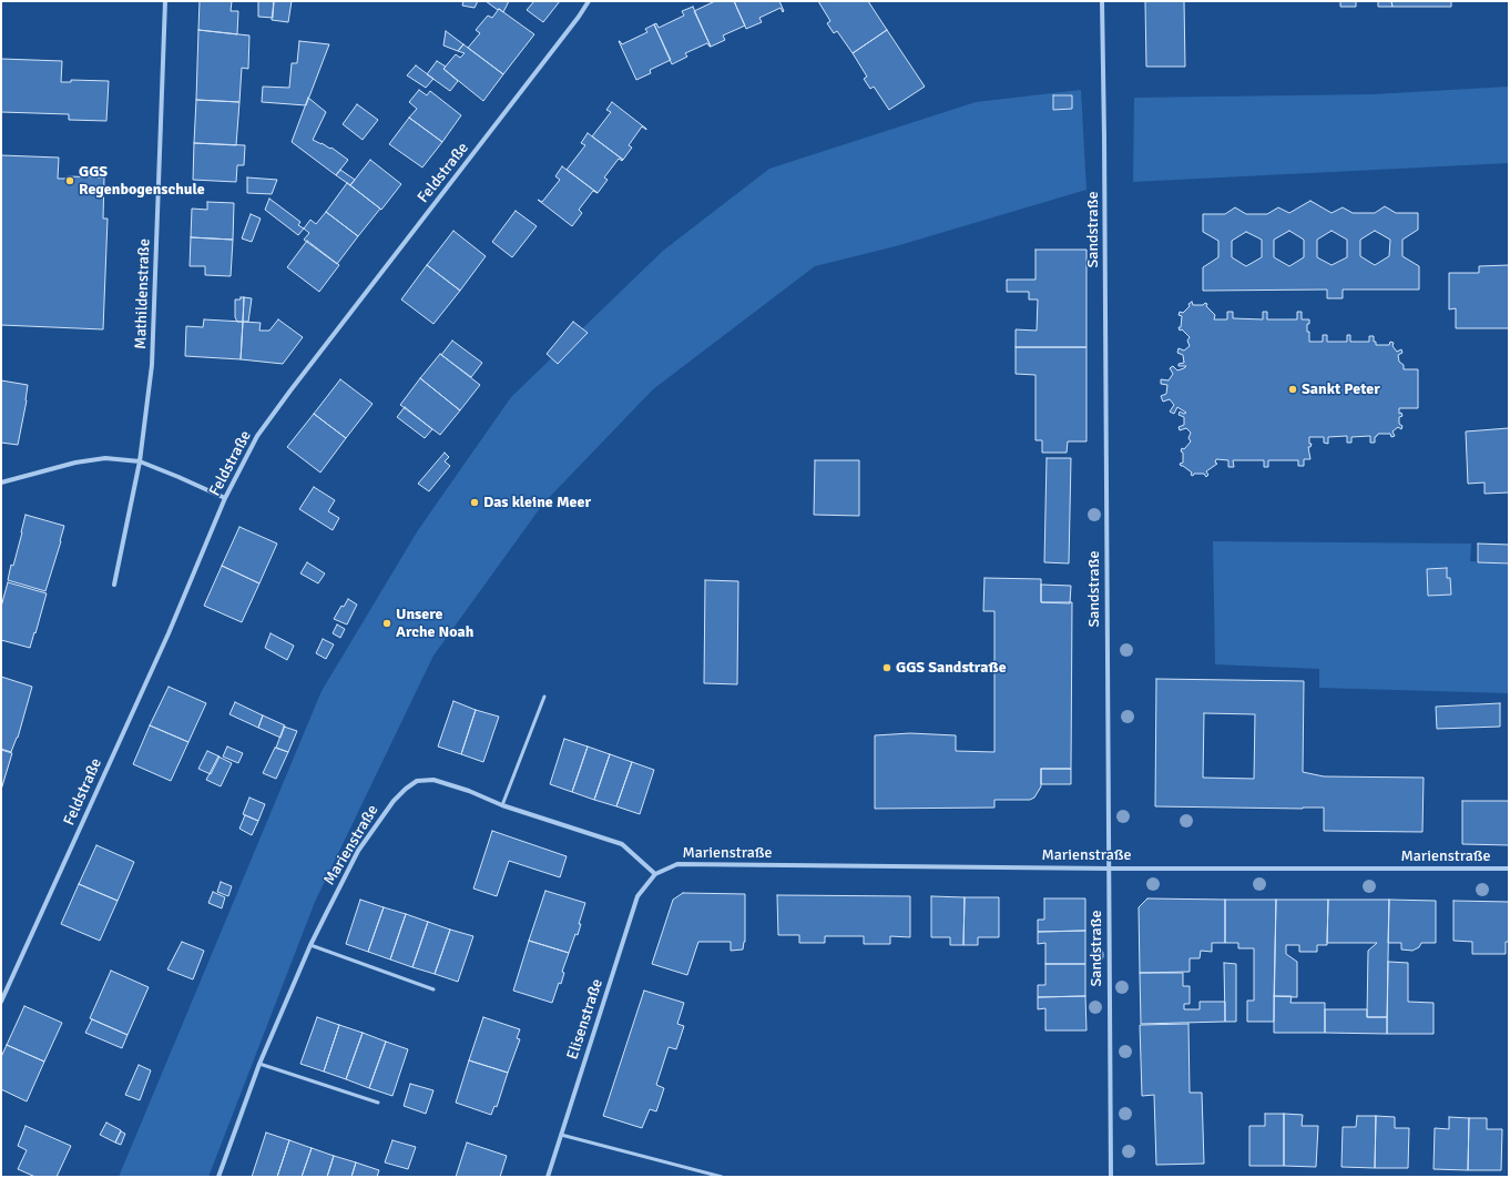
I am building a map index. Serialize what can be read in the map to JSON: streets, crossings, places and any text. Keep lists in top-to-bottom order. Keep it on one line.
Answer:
{"streets":{"street":["Feldstraße","Sandstraße","Mathildenstraße","Marienstraße","Elisenstraße"]},"crossings":[["Sandstraße","Marienstraße"],["Marienstraße","Elisenstraße"]],"places":["GGS Regenbogenschule","Sankt Peter","Das kleine Meer","Unsere Arche Noah","GGS Sandstraße"]}
